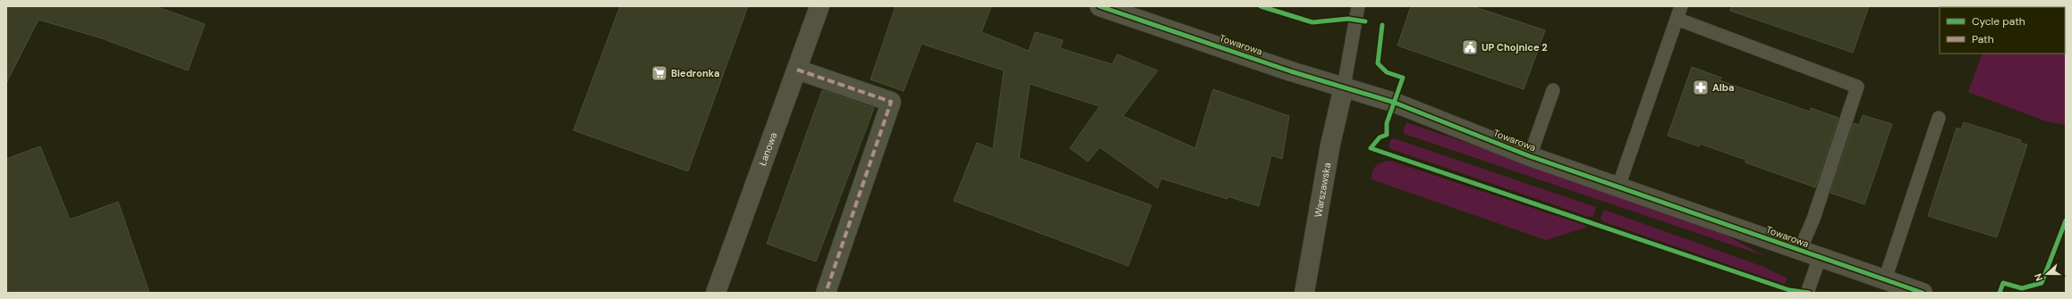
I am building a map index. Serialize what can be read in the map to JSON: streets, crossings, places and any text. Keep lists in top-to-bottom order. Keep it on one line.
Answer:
{"streets":{"street":["Towarowa","Łanowa","Warszawska"]},"crossings":[["Towarowa","Warszawska"]],"places":{"public building":["UP Chojnice 2"],"supermarket":["Biedronka"],"pharmacy":["Alba"]},"legend":["Cycle path","Path"],"north":"left"}
